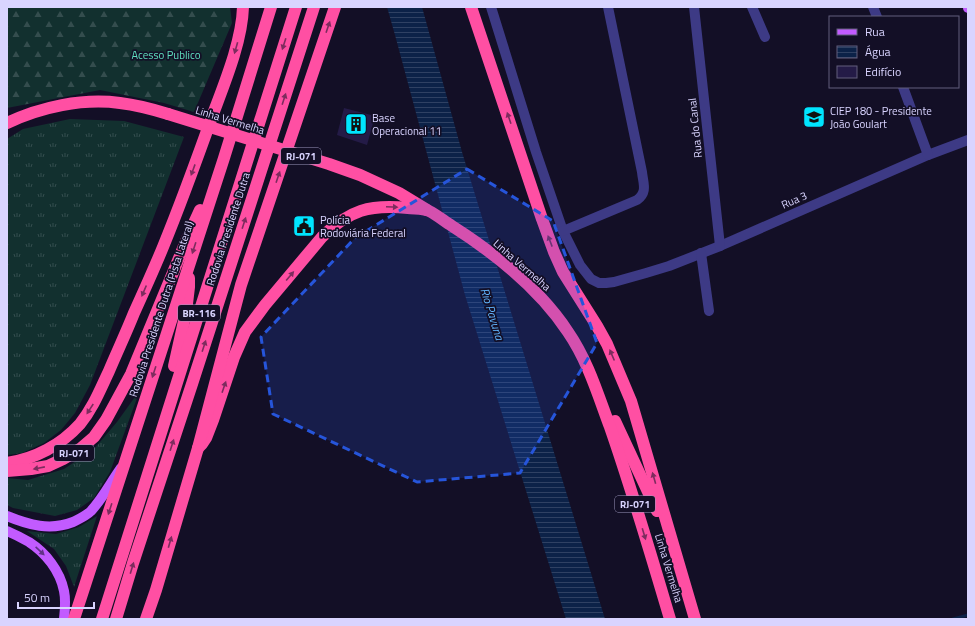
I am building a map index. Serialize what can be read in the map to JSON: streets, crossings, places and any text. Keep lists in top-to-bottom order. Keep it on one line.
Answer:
{"streets":{"highway":["Linha Vermelha","RJ-071","Rodovia Presidente Dutra","Rodovia Presidente Dutra (Pista Lateral)","BR-116"],"street":["Rua do Canal","Rua 3"]},"crossings":[["Linha Vermelha","RJ-071"],["Rua do Canal","Rua 3"],["RJ-071","Rodovia Presidente Dutra (Pista Lateral)"],["RJ-071","BR-116"]],"water":["Rio Pavuna"],"parks":["Acesso Publico"],"places":{"school or university":["CIEP 180 - Presidente João Goulart"],"building":["Base Operacional 11"],"public building":["Polícia Rodoviária Federal"]},"legend":["Rua","Água","Edifício"],"scale_bar":"50 m"}
